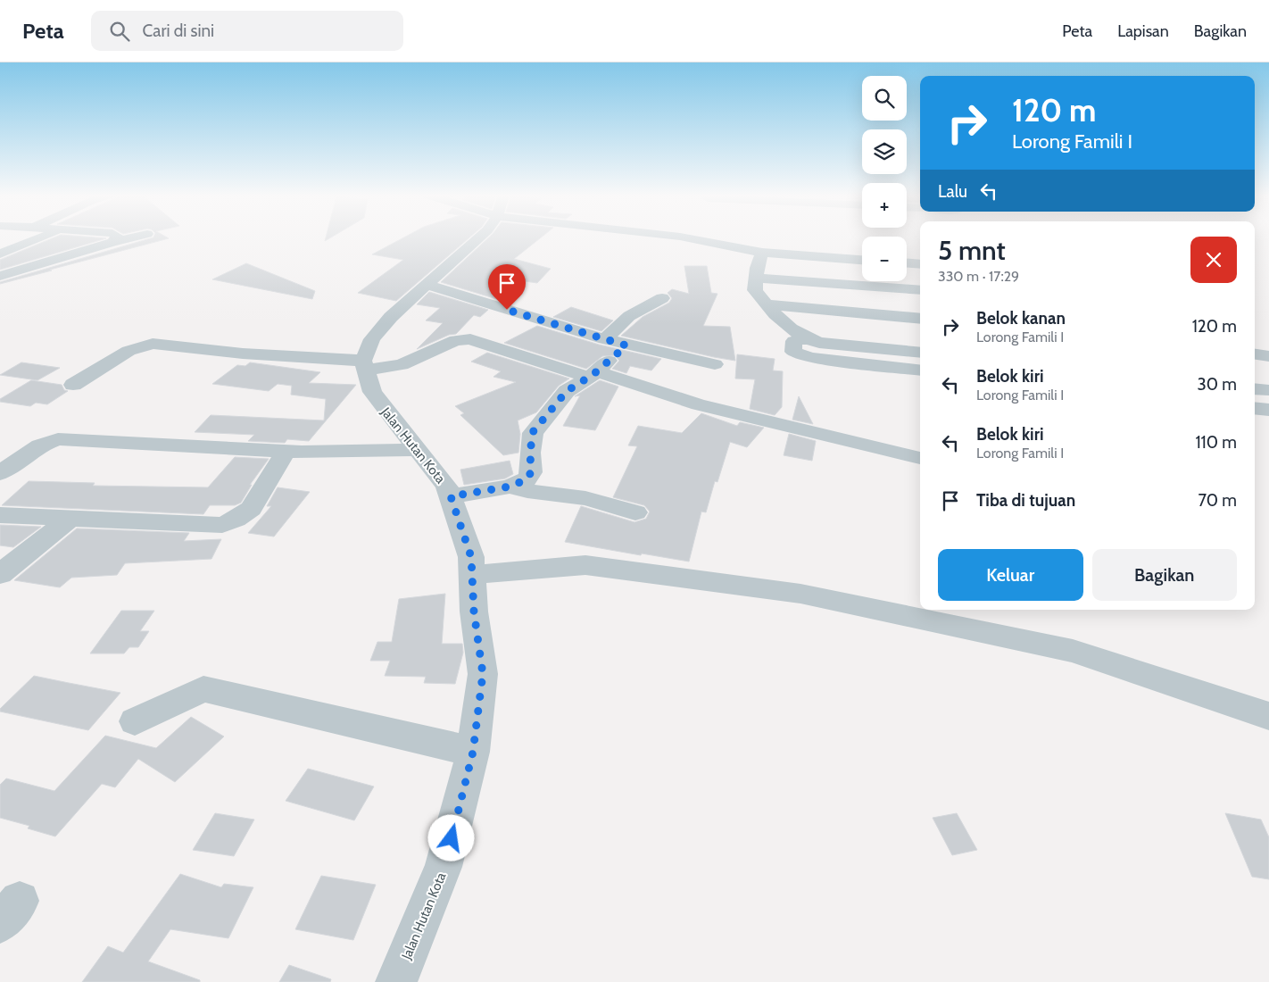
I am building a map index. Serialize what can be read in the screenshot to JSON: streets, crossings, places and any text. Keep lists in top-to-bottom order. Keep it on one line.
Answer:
{"streets":{"street":["Jalan Hutan Kota"]},"page":{"header":"Peta","search":"Cari di sini","nav":["Peta","Lapisan","Bagikan"],"map_buttons":["+","−"],"turn":["120 m","Lorong Famili I"],"then":"Lalu","heading":["5 mnt","330 m · 17:29"],"list":[{"name":"Belok kanan","note":"Lorong Famili I","value":"120 m"},{"name":"Belok kiri","note":"Lorong Famili I","value":"30 m"},{"name":"Belok kiri","note":"Lorong Famili I","value":"110 m"},{"name":"Tiba di tujuan","value":"70 m"}],"buttons":["Keluar","Bagikan"]}}
